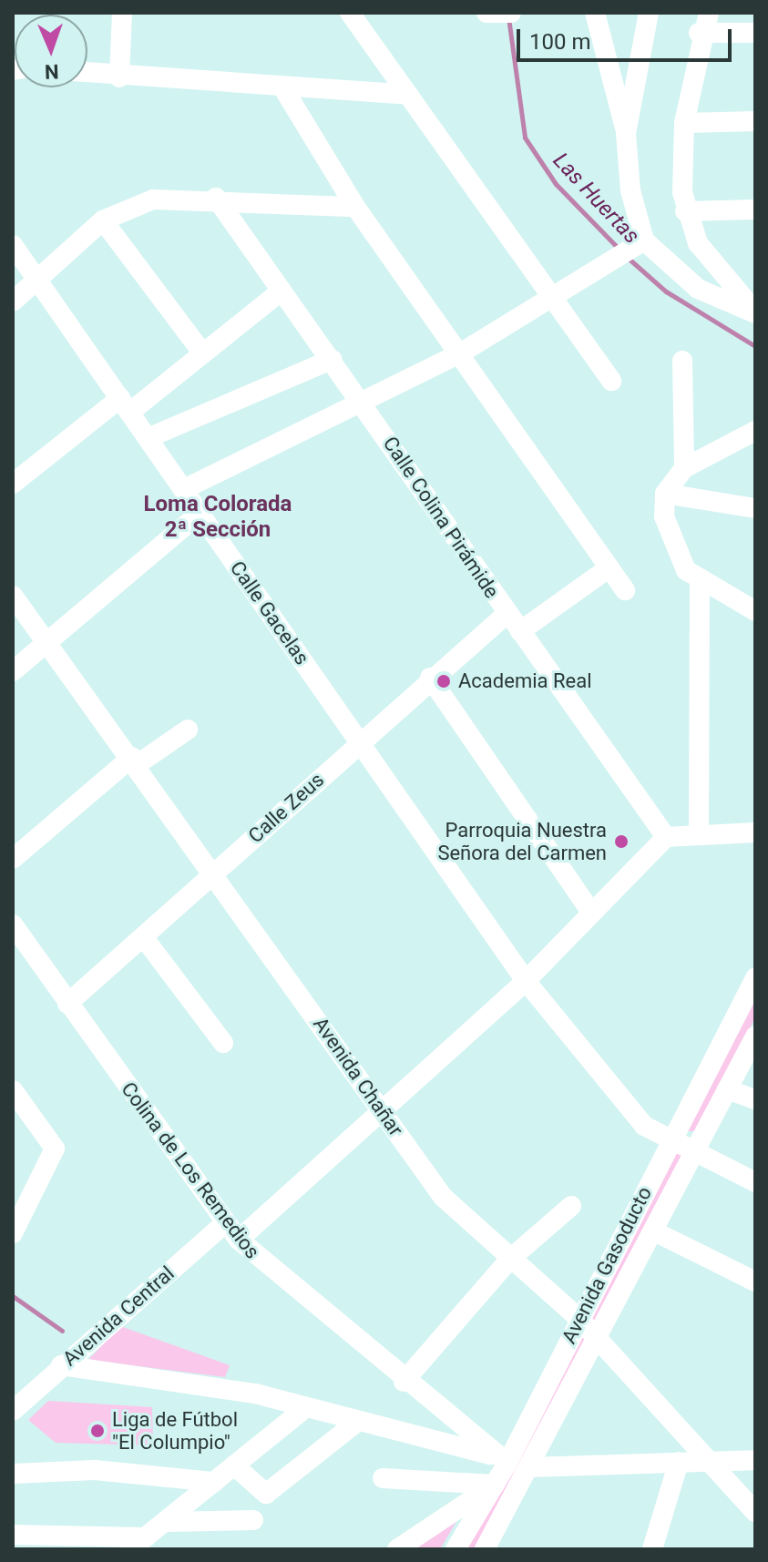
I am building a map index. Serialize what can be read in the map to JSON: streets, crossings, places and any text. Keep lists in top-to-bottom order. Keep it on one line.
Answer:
{"streets":{"street":["Calle Colina Pirámide","Calle Gacelas","Calle Zeus","Avenida Chañar","Colina de Los Remedios","Avenida Gasoducto","Avenida Central"]},"crossings":[["Calle Colina Pirámide","Calle Zeus"],["Calle Gacelas","Calle Zeus"],["Calle Gacelas","Avenida Gasoducto"],["Calle Zeus","Avenida Chañar"],["Calle Zeus","Colina de Los Remedios"],["Avenida Chañar","Avenida Gasoducto"],["Colina de Los Remedios","Avenida Gasoducto"],["Colina de Los Remedios","Avenida Central"]],"districts":["Loma Colorada 2ª Sección"],"water":["Las Huertas"],"places":["Academia Real","Parroquia Nuestra Señora del Carmen","Liga de Fútbol \"El Columpio\""],"scale_bar":"100 m","north":"bottom"}
